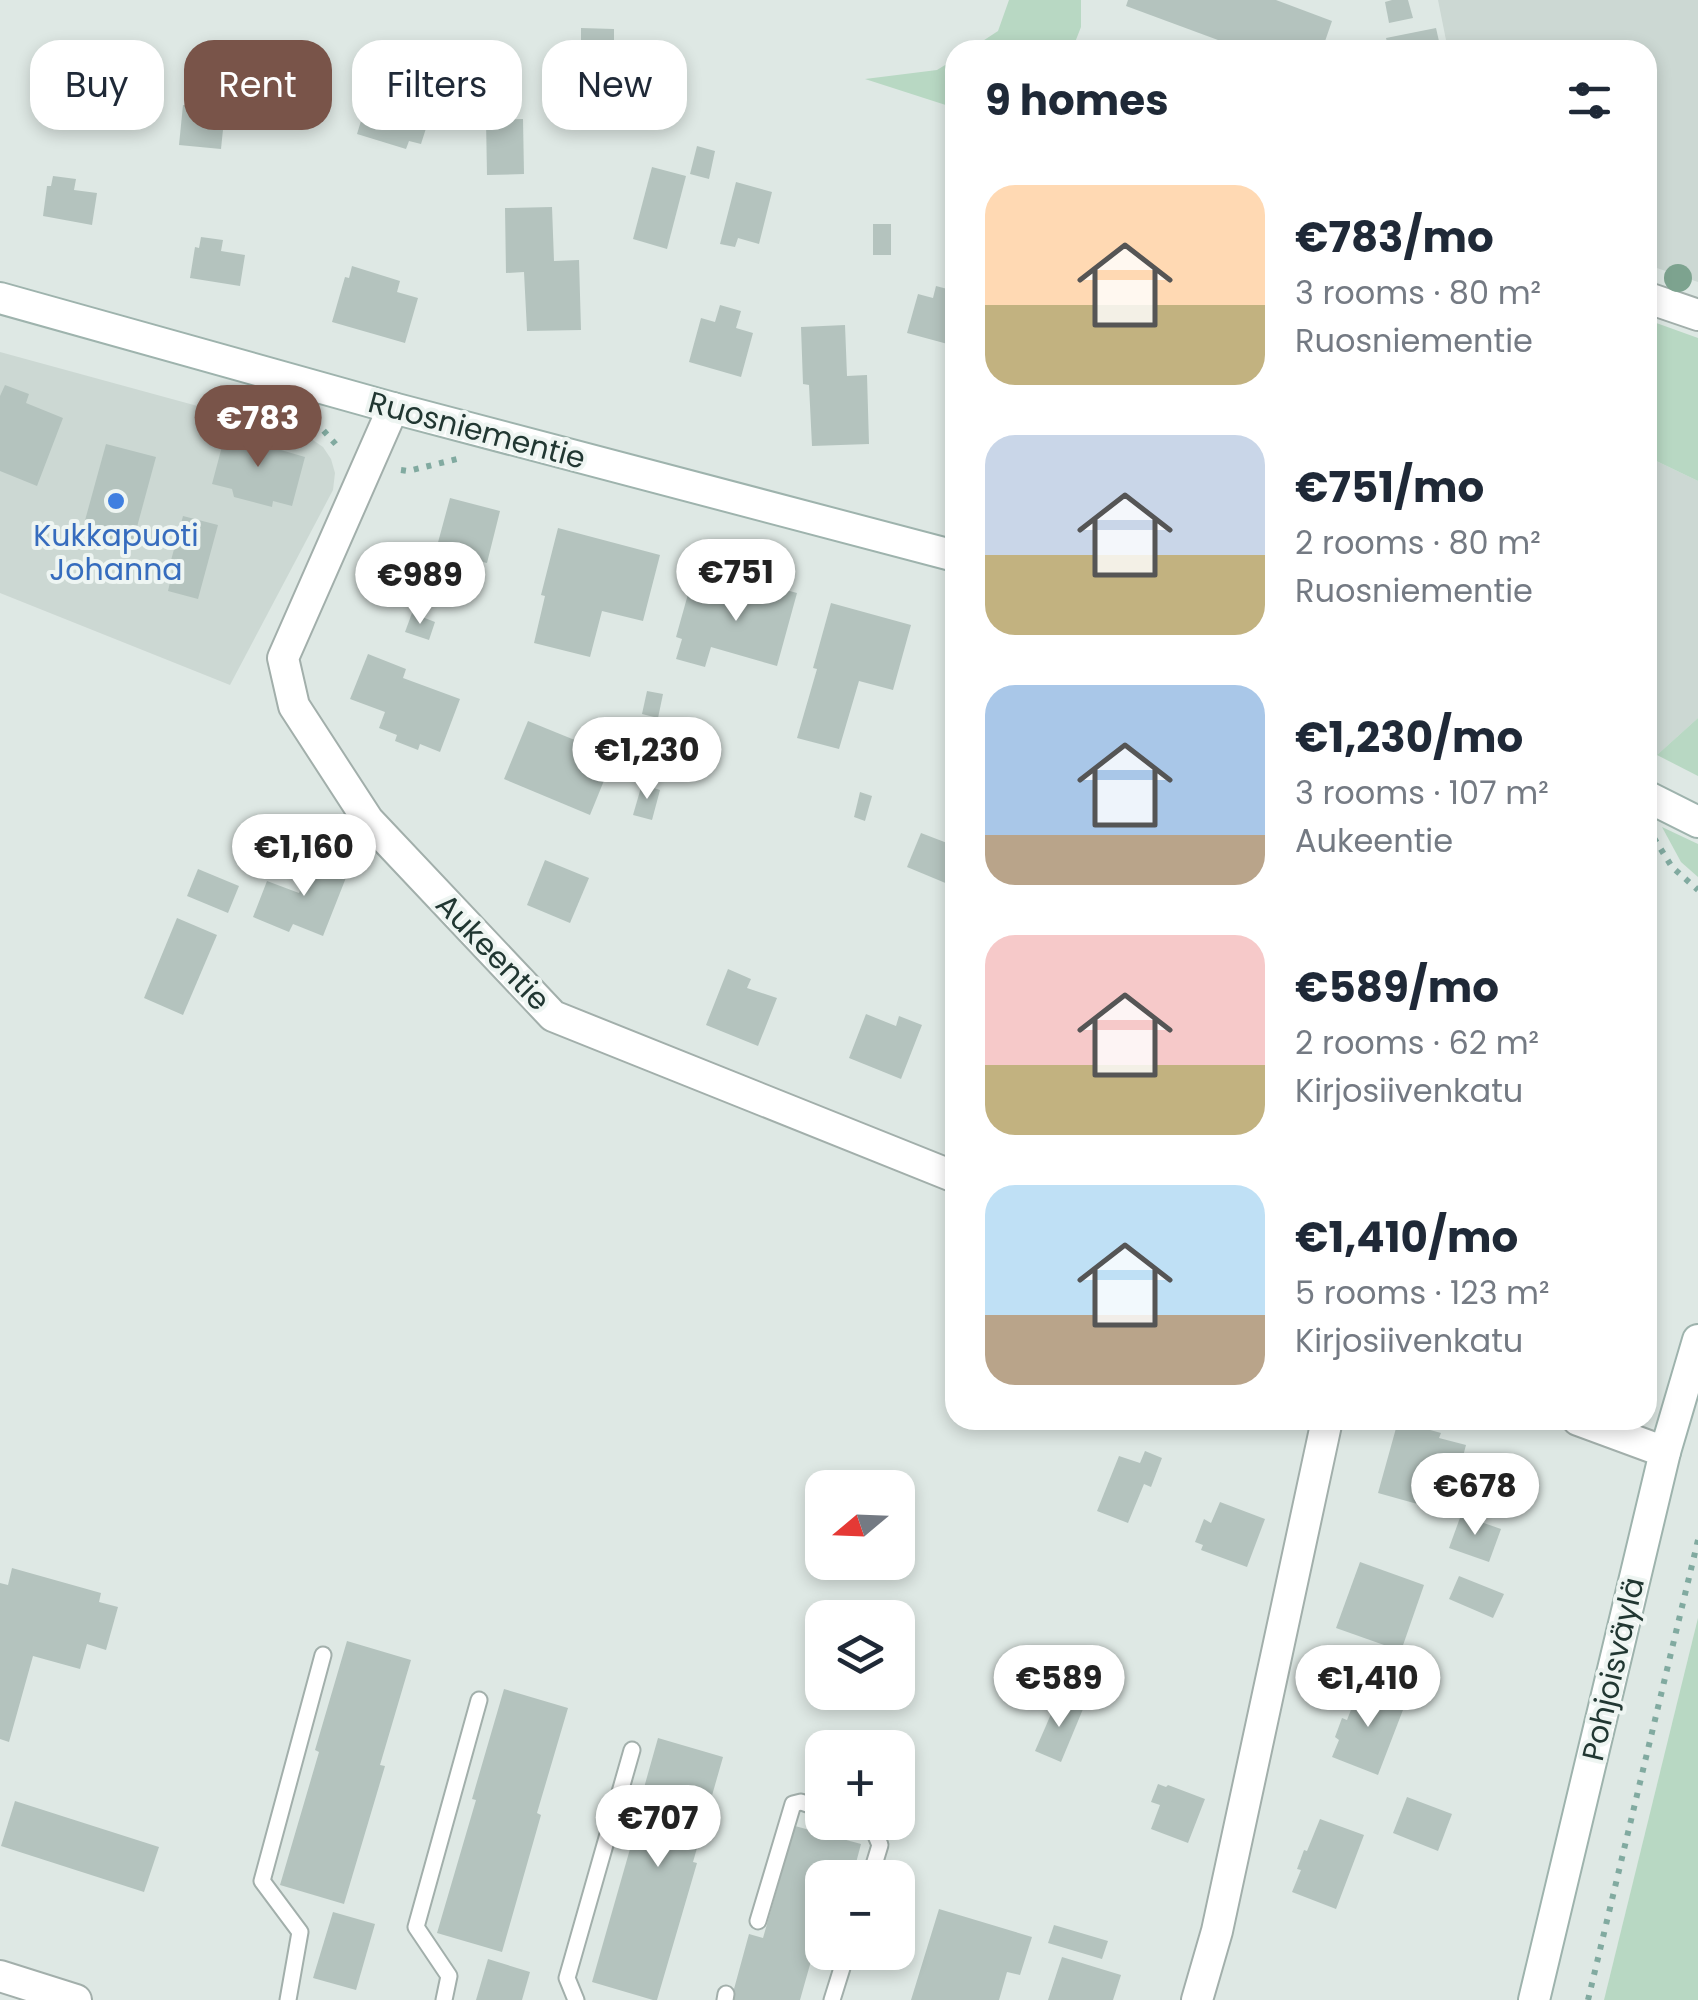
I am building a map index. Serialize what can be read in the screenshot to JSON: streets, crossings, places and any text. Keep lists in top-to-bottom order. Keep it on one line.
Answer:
{"streets":{"street":["Ruosniementie","Aukeentie","Pohjoisväylä"]},"crossings":[["Ruosniementie","Aukeentie"]],"places":["Kukkapuoti Johanna"],"north":"left","page":{"chip":["Buy","Rent","Filters","New"],"heading":"9 homes","list":[{"name":"€783/mo","note":"3 rooms · 80 m² · Ruosniementie"},{"name":"€751/mo","note":"2 rooms · 80 m² · Ruosniementie"},{"name":"€1,230/mo","note":"3 rooms · 107 m² · Aukeentie"},{"name":"€589/mo","note":"2 rooms · 62 m² · Kirjosiivenkatu"},{"name":"€1,410/mo","note":"5 rooms · 123 m² · Kirjosiivenkatu"}],"price":["€783","€751","€989","€1,230","€1,160","€678","€589","€1,410","€707"],"map_buttons":["+","−"]}}
